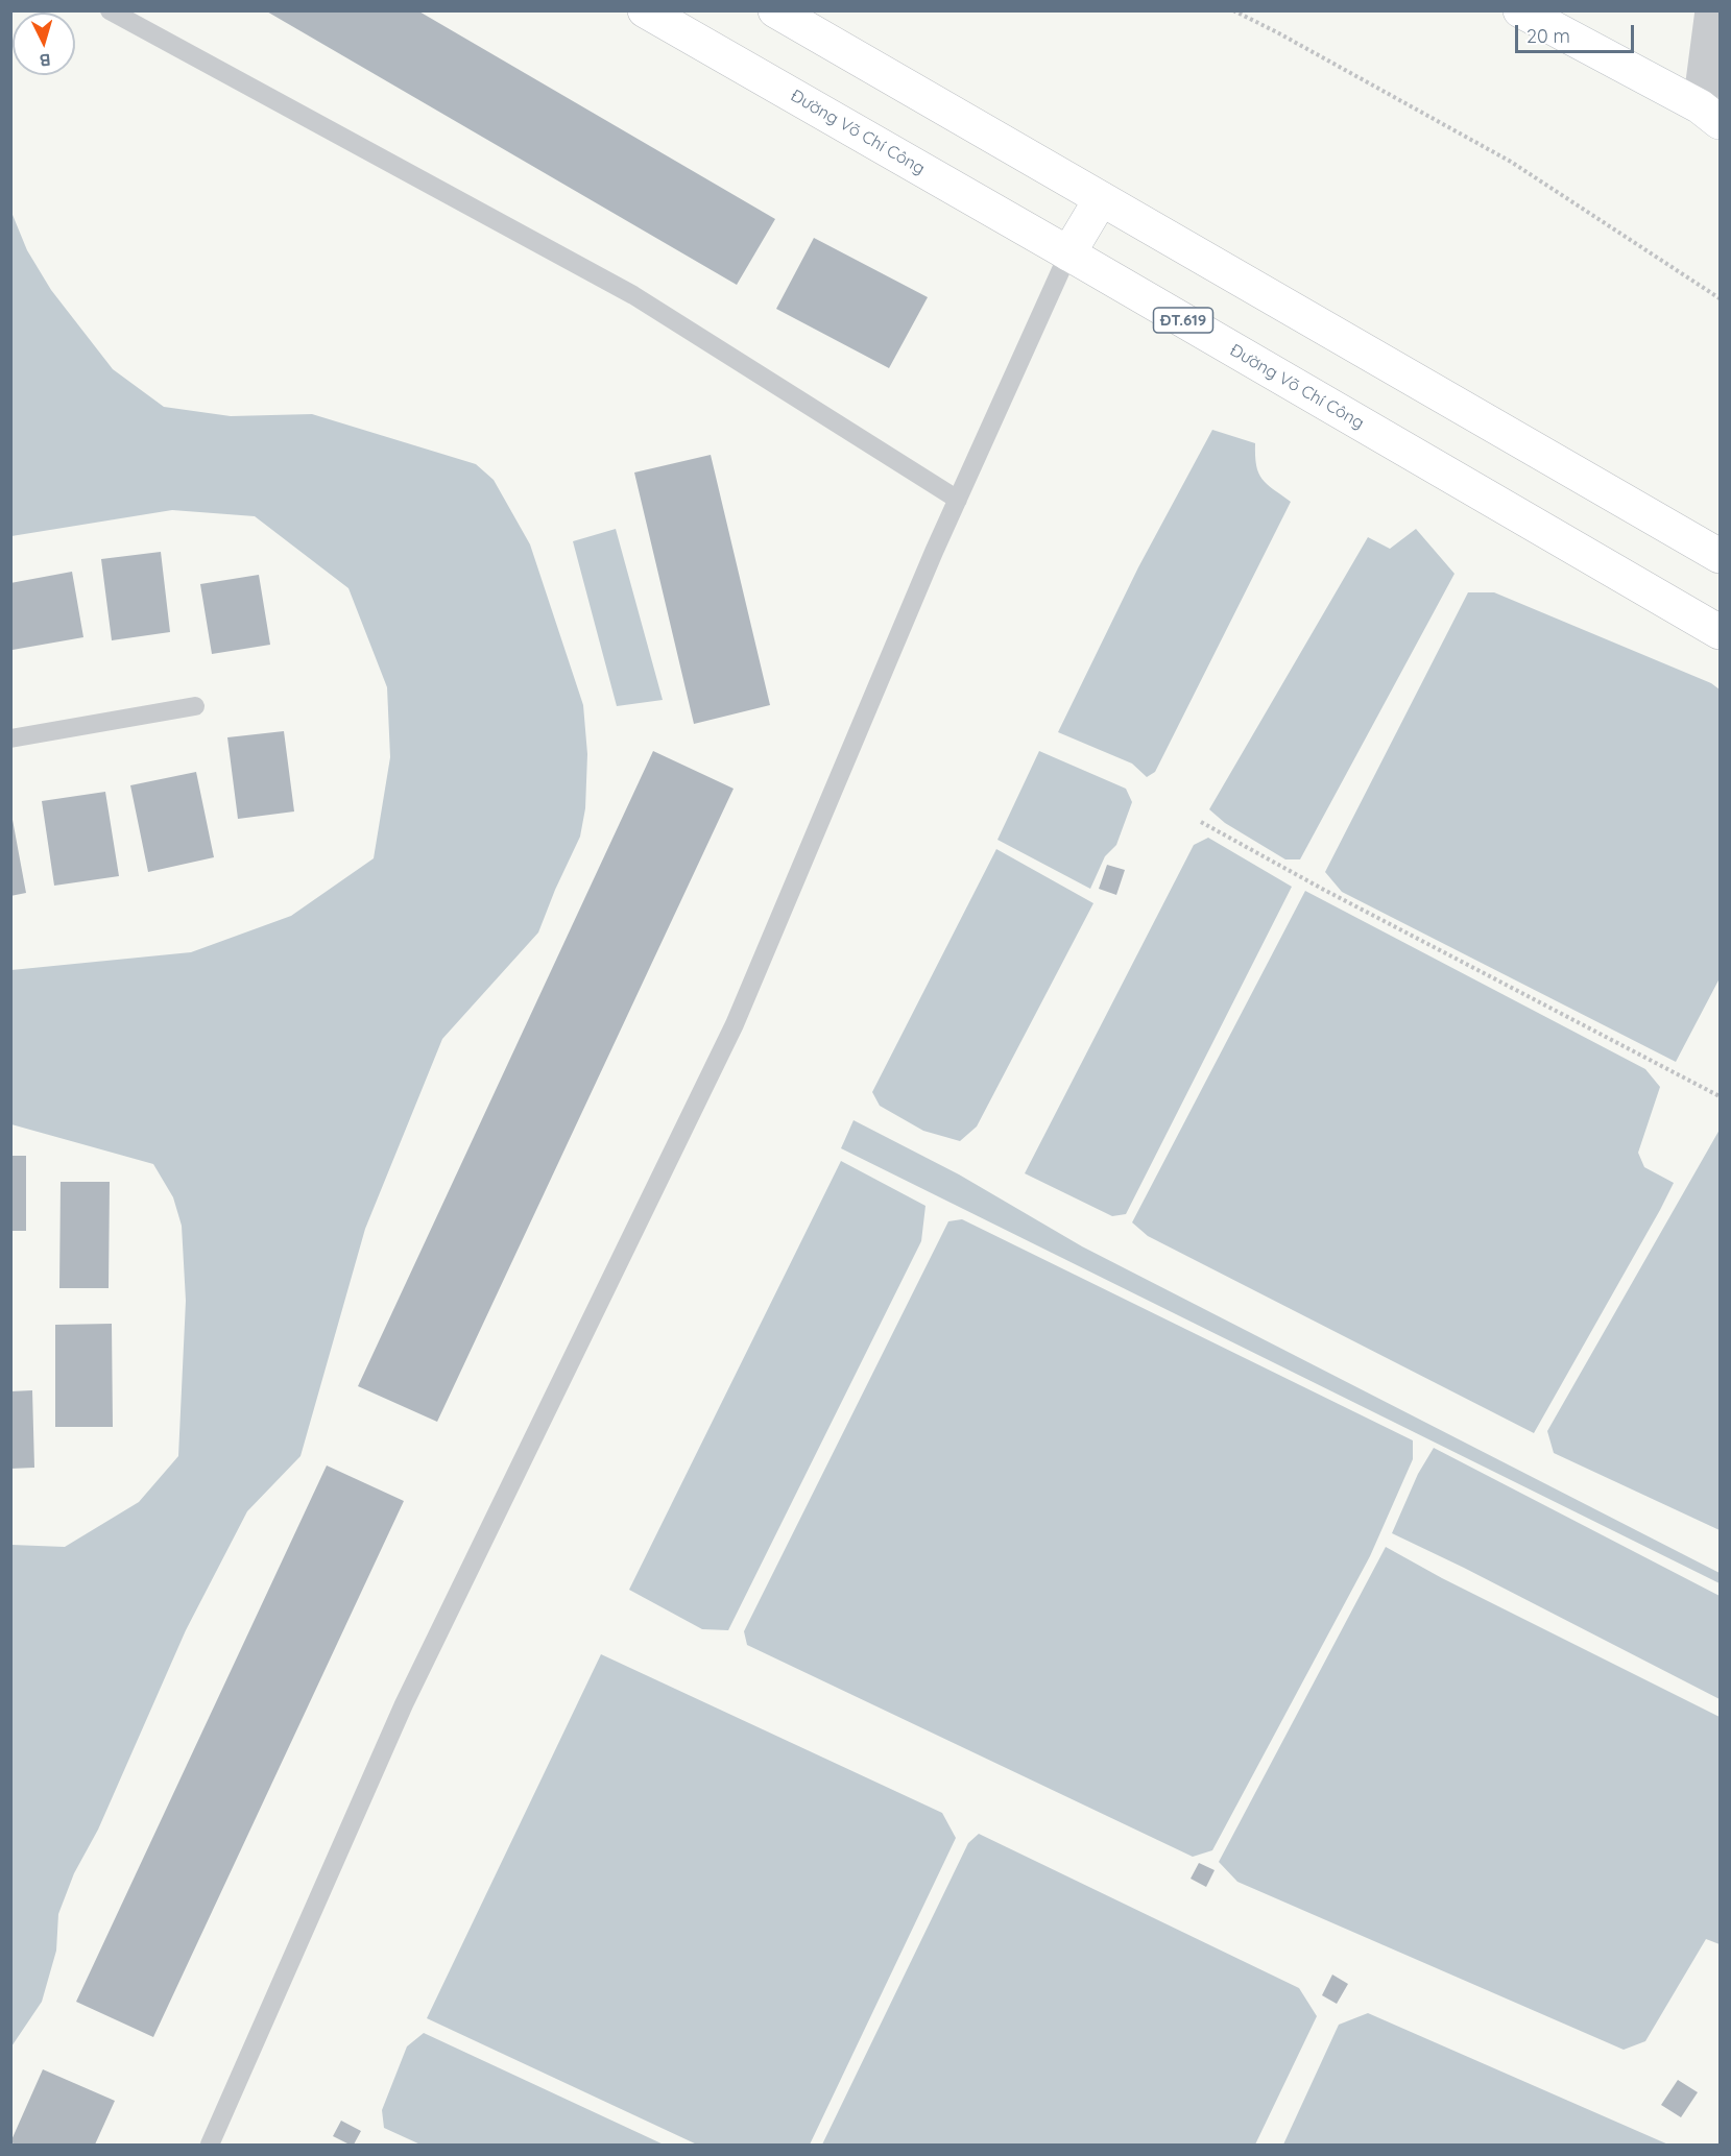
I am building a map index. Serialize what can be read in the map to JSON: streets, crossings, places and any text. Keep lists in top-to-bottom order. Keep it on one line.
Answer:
{"streets":{"main road":["Đường Võ Chí Công","ĐT.619"]},"scale_bar":"20 m","north":"bottom"}
